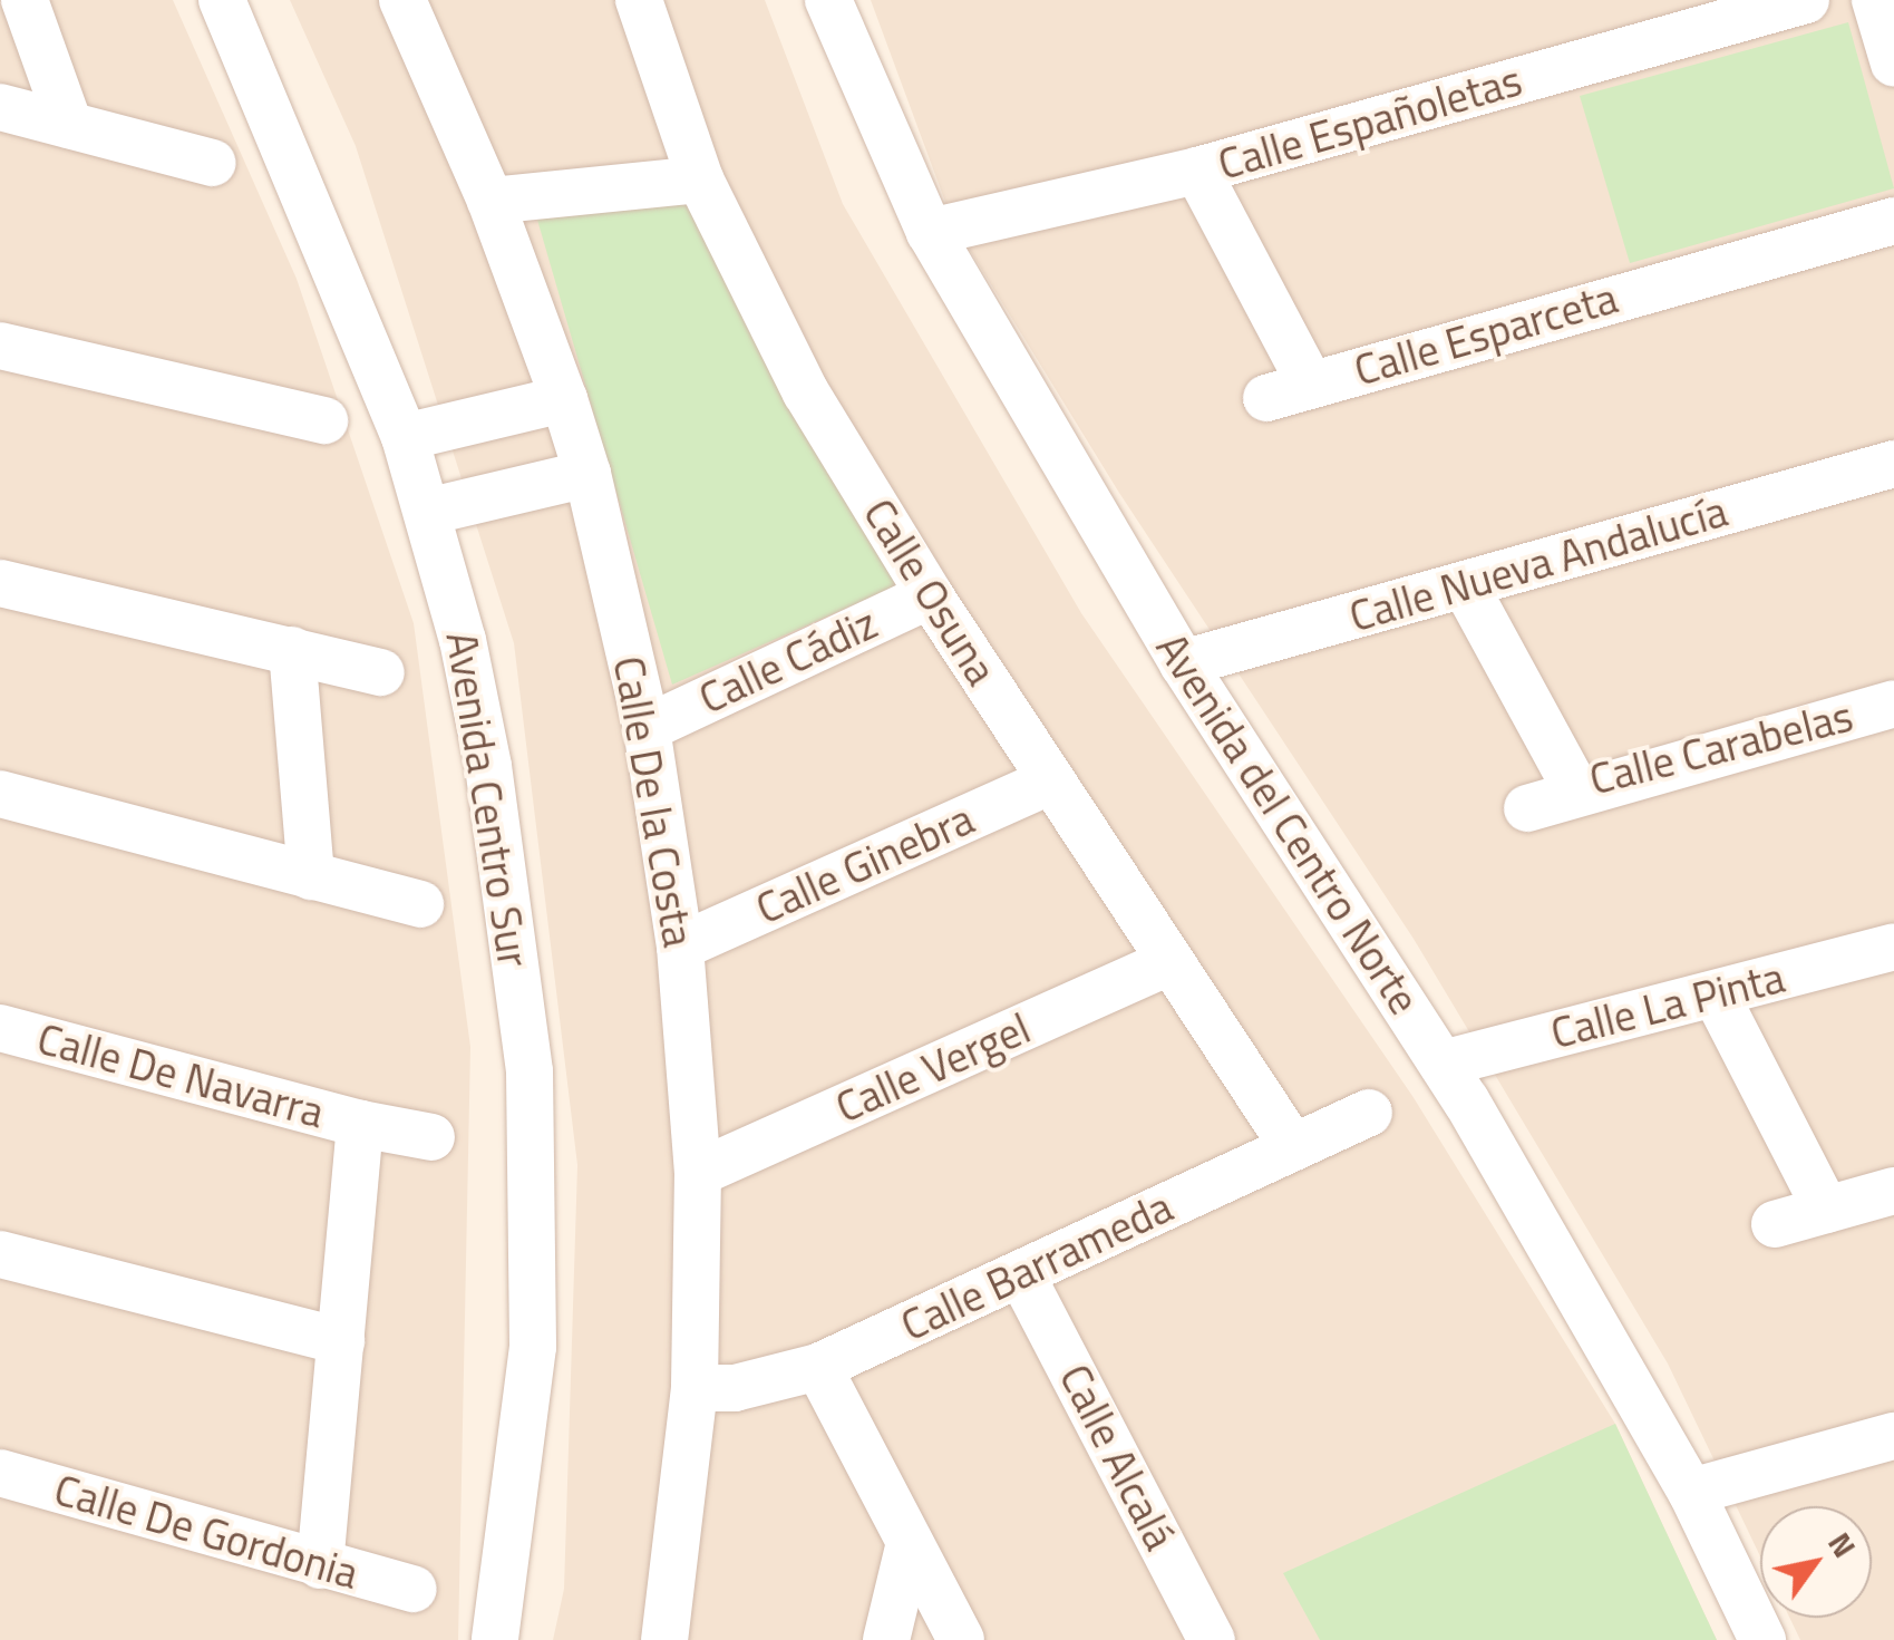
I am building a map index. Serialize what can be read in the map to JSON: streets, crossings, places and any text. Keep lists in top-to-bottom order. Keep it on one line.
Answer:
{"streets":{"street":["Calle Españoletas","Calle Esparceta","Calle Nueva Andalucía","Calle Osuna","Calle Cádiz","Calle Carabelas","Avenida Centro Sur","Calle De la Costa","Avenida del Centro Norte","Calle Ginebra","Calle La Pinta","Calle Vergel","Calle De Navarra","Calle Barrameda","Calle Alcalá","Calle De Gordonia"]},"crossings":[["Calle Españoletas","Calle Esparceta"],["Calle Españoletas","Avenida del Centro Norte"],["Calle Nueva Andalucía","Calle Carabelas"],["Calle Nueva Andalucía","Avenida del Centro Norte"],["Calle Osuna","Calle Cádiz"],["Calle Osuna","Calle Ginebra"],["Calle Osuna","Calle Vergel"],["Calle Osuna","Calle Barrameda"],["Calle Cádiz","Calle De la Costa"],["Calle De la Costa","Calle Ginebra"],["Calle De la Costa","Calle Vergel"],["Calle De la Costa","Calle Barrameda"],["Avenida del Centro Norte","Calle La Pinta"],["Calle De Navarra","Calle De Gordonia"],["Calle Barrameda","Calle Alcalá"]],"north":"top right"}
